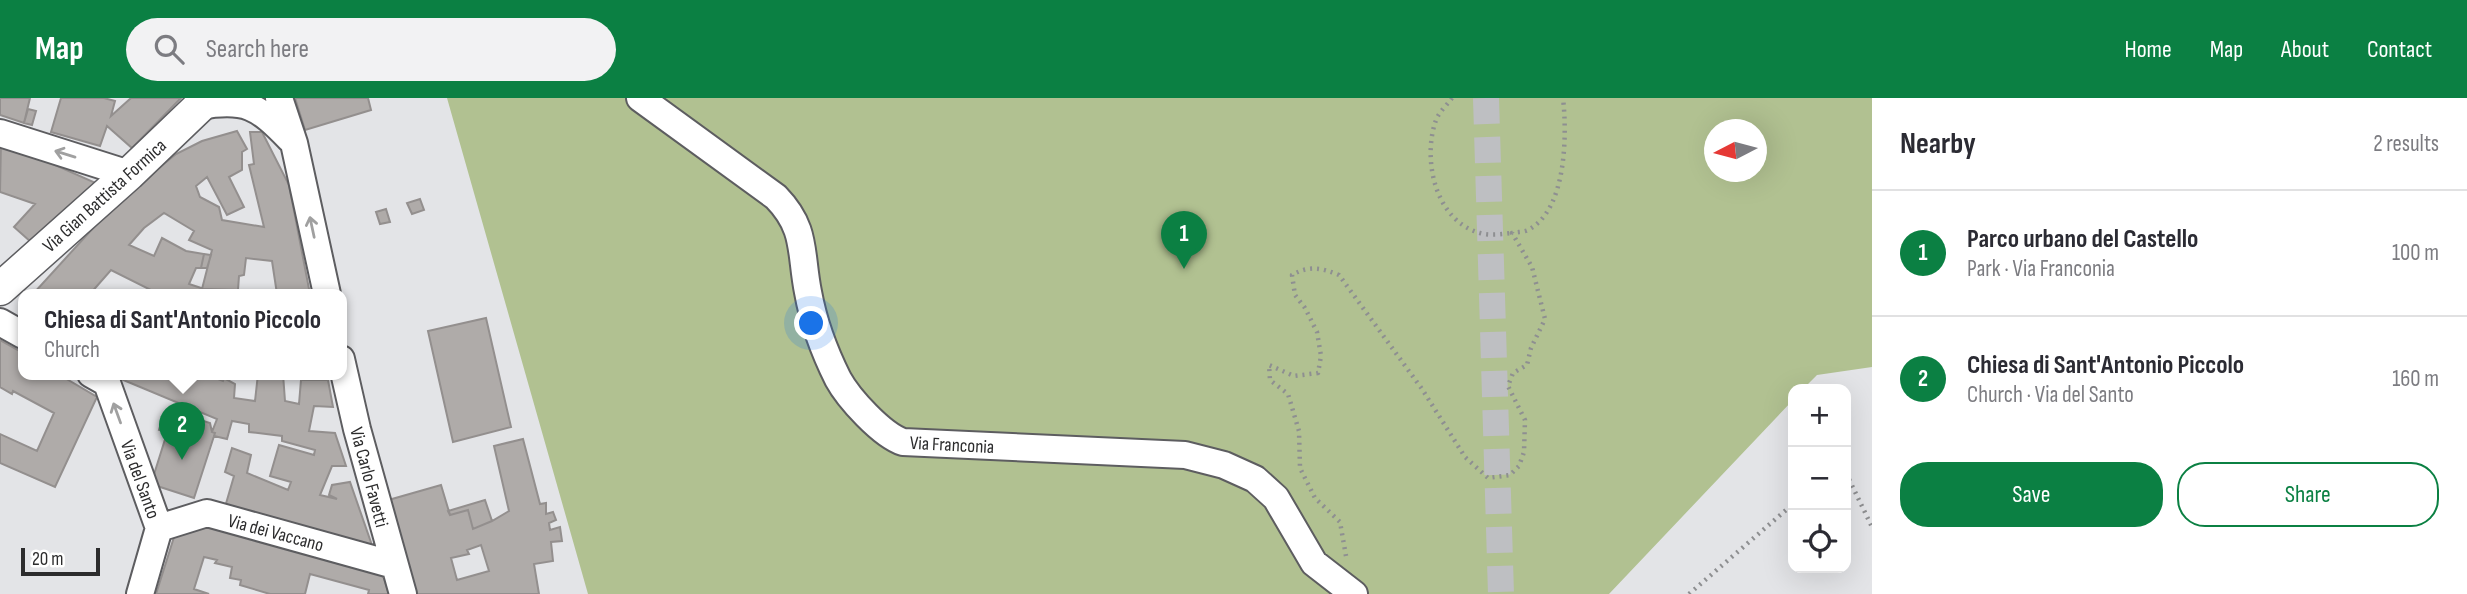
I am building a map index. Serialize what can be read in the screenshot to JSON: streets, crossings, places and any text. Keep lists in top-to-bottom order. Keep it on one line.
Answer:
{"streets":{"main road":["Via Gian Battista Formica"],"street":["Via Franconia","Via Carlo Favetti","Via del Santo","Via dei Vaccano"]},"crossings":[["Via Carlo Favetti","Via dei Vaccano"],["Via del Santo","Via dei Vaccano"]],"one_way":["Via del Santo"],"scale_bar":"20 m","north":"left","page":{"header":"Map","search":"Search here","nav":["Home","Map","About","Contact"],"heading":["Nearby","2 results"],"list":[{"mark":"1","name":"Parco urbano del Castello","note":"Park · Via Franconia","value":"100 m"},{"mark":"2","name":"Chiesa di Sant'Antonio Piccolo","note":"Church · Via del Santo","value":"160 m"}],"pins":["1","2"],"popup":["Chiesa di Sant'Antonio Piccolo","Church"],"map_buttons":["+","−"],"buttons":["Save","Share"],"scale":"20 m"}}
